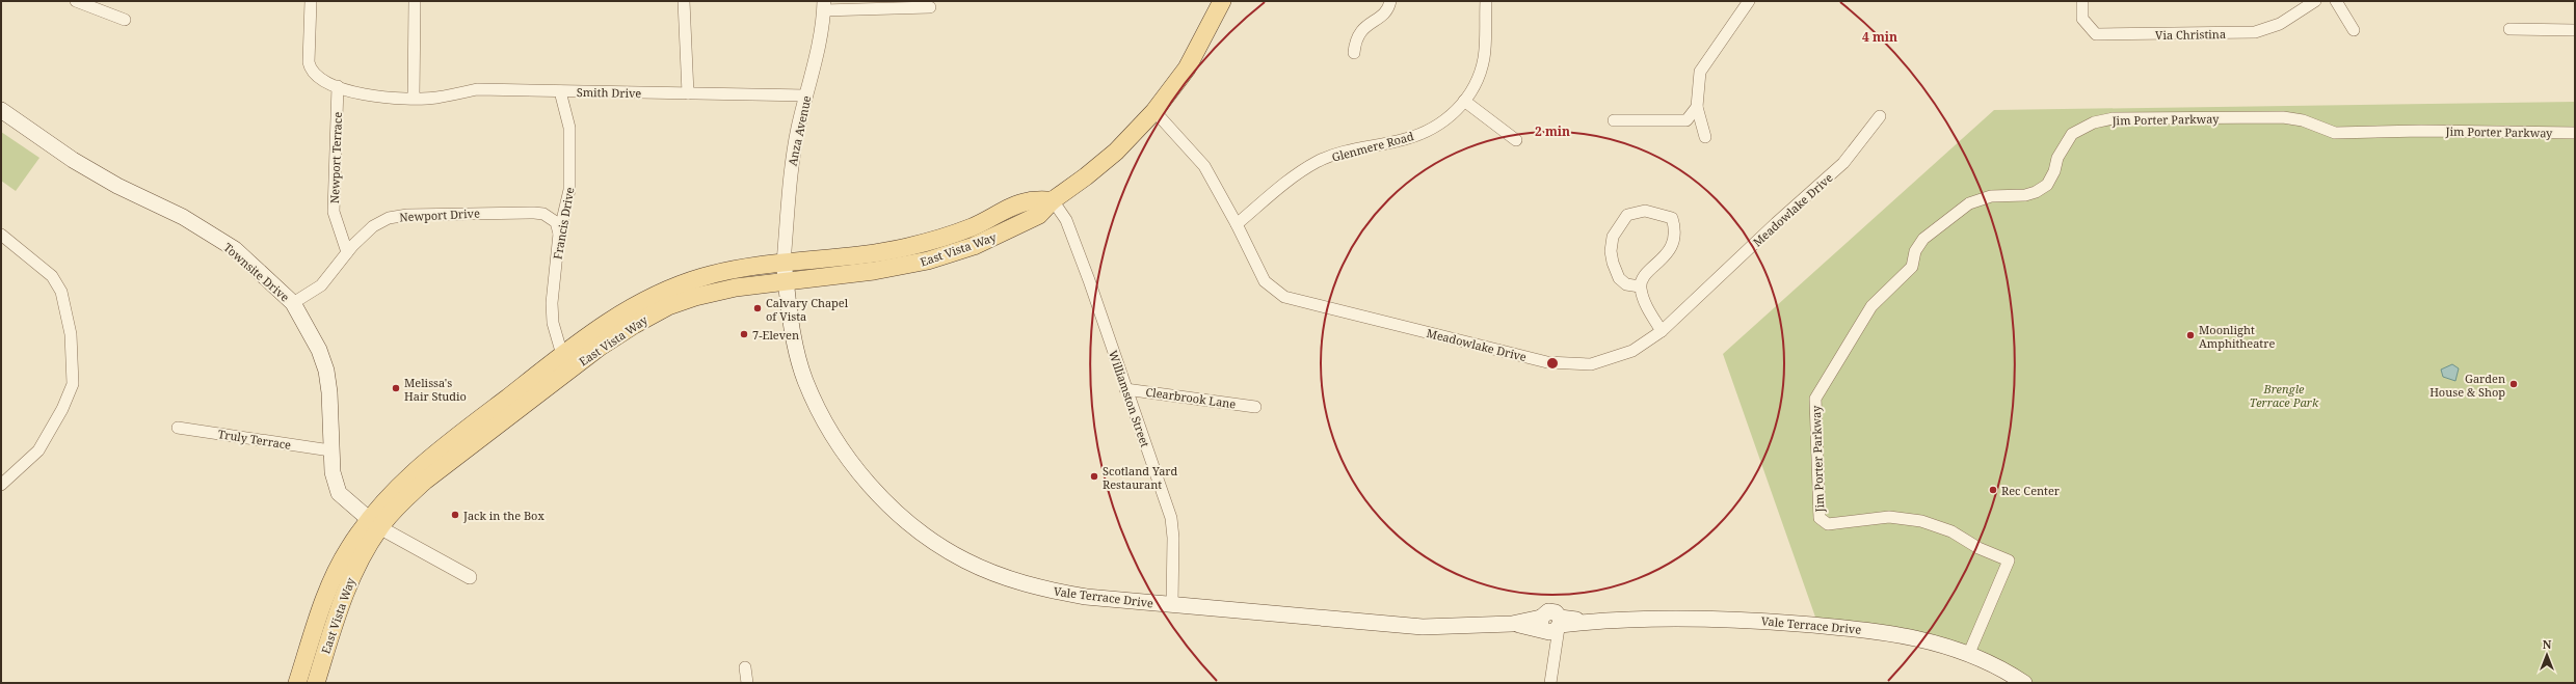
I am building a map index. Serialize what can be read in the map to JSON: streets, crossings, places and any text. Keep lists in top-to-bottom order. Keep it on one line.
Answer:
{"streets":{"main road":["East Vista Way","Townsite Drive","Vale Terrace Drive"],"street":["Via Christina","Smith Drive","Jim Porter Parkway","Anza Avenue","Glenmere Road","Newport Terrace","Meadowlake Drive","Newport Drive","Francis Drive","Clearbrook Lane","Williamston Street","Truly Terrace"]},"crossings":[["Smith Drive","Anza Avenue"],["Smith Drive","Newport Terrace"],["Smith Drive","Francis Drive"],["Jim Porter Parkway","Vale Terrace Drive"],["Anza Avenue","East Vista Way"],["Anza Avenue","Vale Terrace Drive"],["Glenmere Road","Meadowlake Drive"],["Newport Terrace","Newport Drive"],["Meadowlake Drive","East Vista Way"],["Newport Drive","Francis Drive"],["Newport Drive","Townsite Drive"],["Francis Drive","East Vista Way"],["East Vista Way","Townsite Drive"],["East Vista Way","Williamston Street"],["East Vista Way","Vale Terrace Drive"],["Townsite Drive","Truly Terrace"],["Clearbrook Lane","Williamston Street"],["Williamston Street","Vale Terrace Drive"]],"parks":["Brengle Terrace Park"],"places":["Calvary Chapel of Vista","7-Eleven","Moonlight Amphitheatre","Garden House & Shop","Melissa's Hair Studio","Scotland Yard Restaurant","Rec Center","Jack in the Box"],"north":"top","rings":["4 min","2 min"]}
